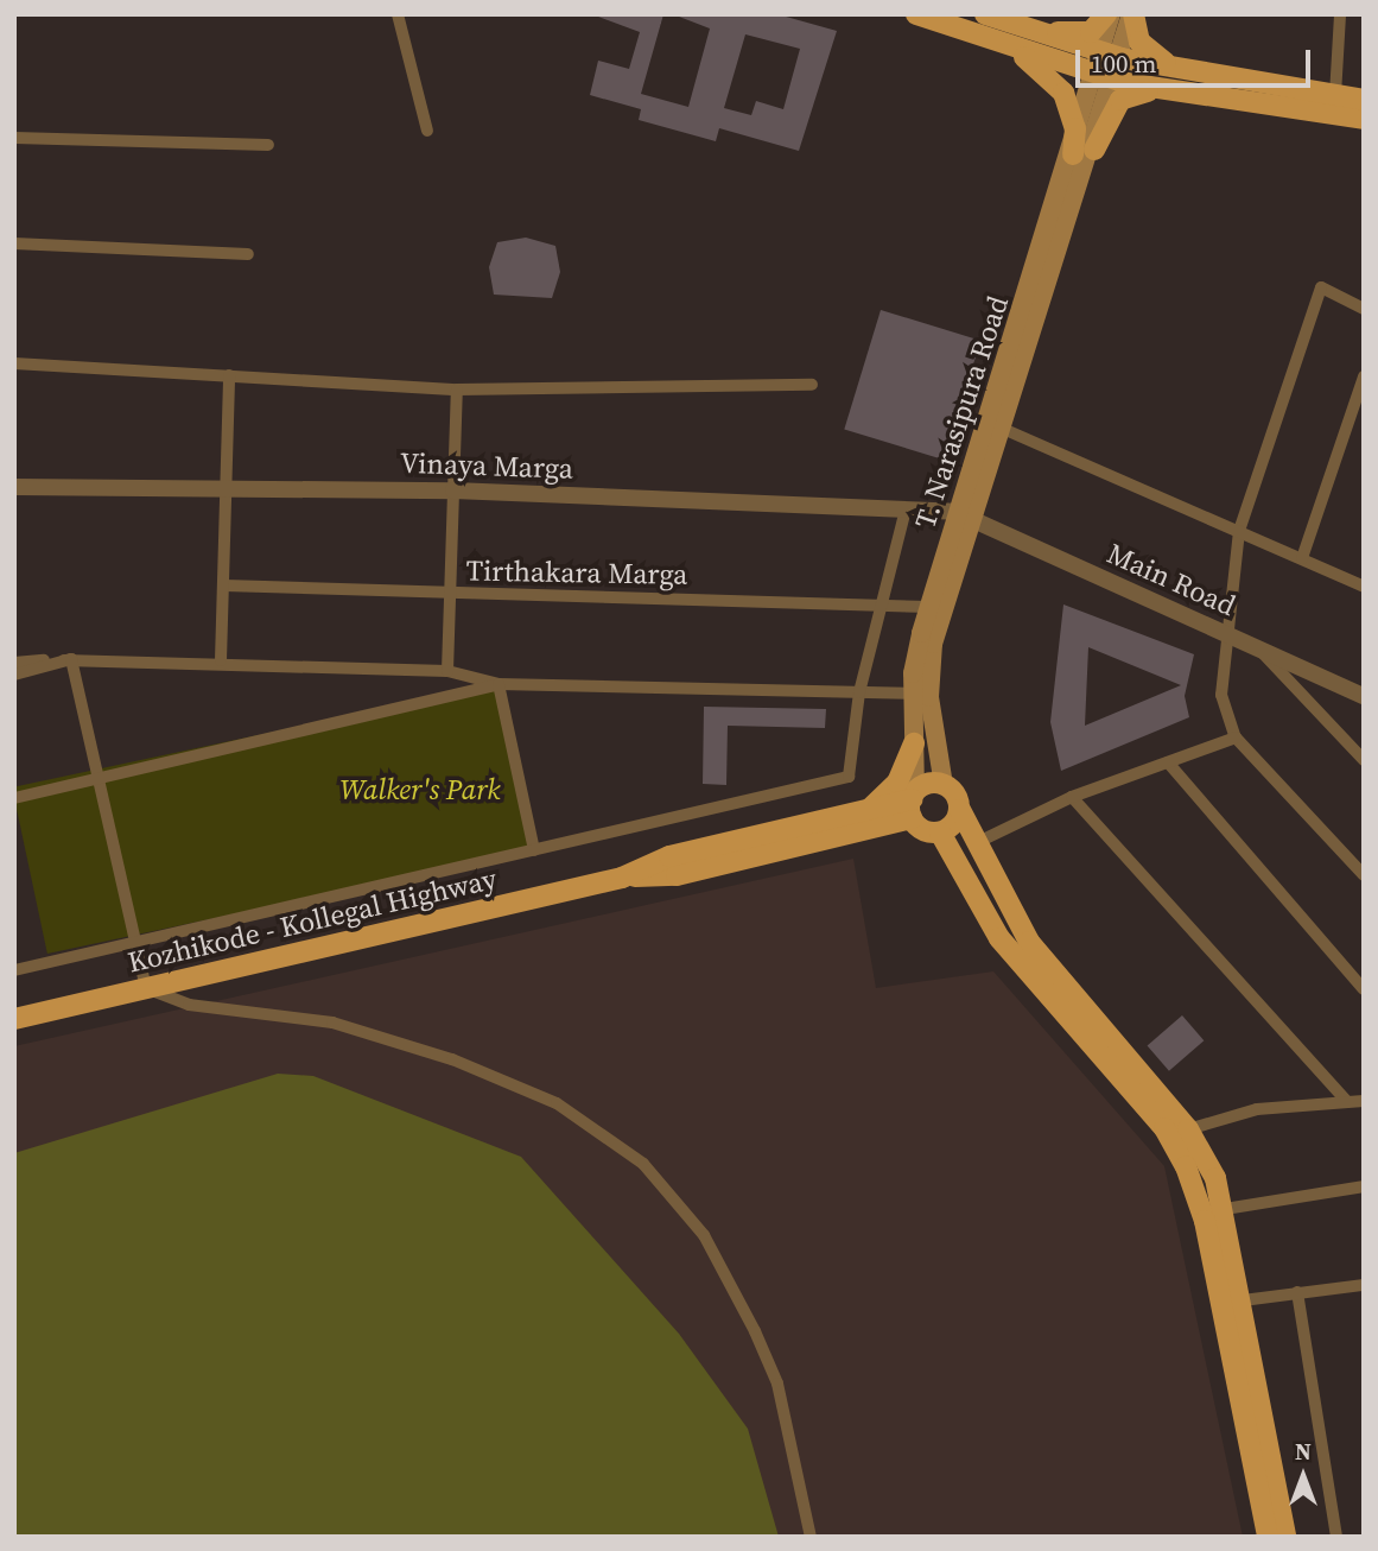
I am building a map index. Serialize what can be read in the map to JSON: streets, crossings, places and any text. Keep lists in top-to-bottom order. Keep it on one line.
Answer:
{"streets":{"main road":["T. Narasipura Road","Kozhikode - Kollegal Highway"],"street":["Vinaya Marga","Tirthakara Marga","Main Road"]},"crossings":[["T. Narasipura Road","Vinaya Marga"],["T. Narasipura Road","Tirthakara Marga"],["T. Narasipura Road","Main Road"],["T. Narasipura Road","Kozhikode - Kollegal Highway"],["Vinaya Marga","Main Road"]],"parks":["Walker's Park"],"scale_bar":"100 m","north":"top"}
